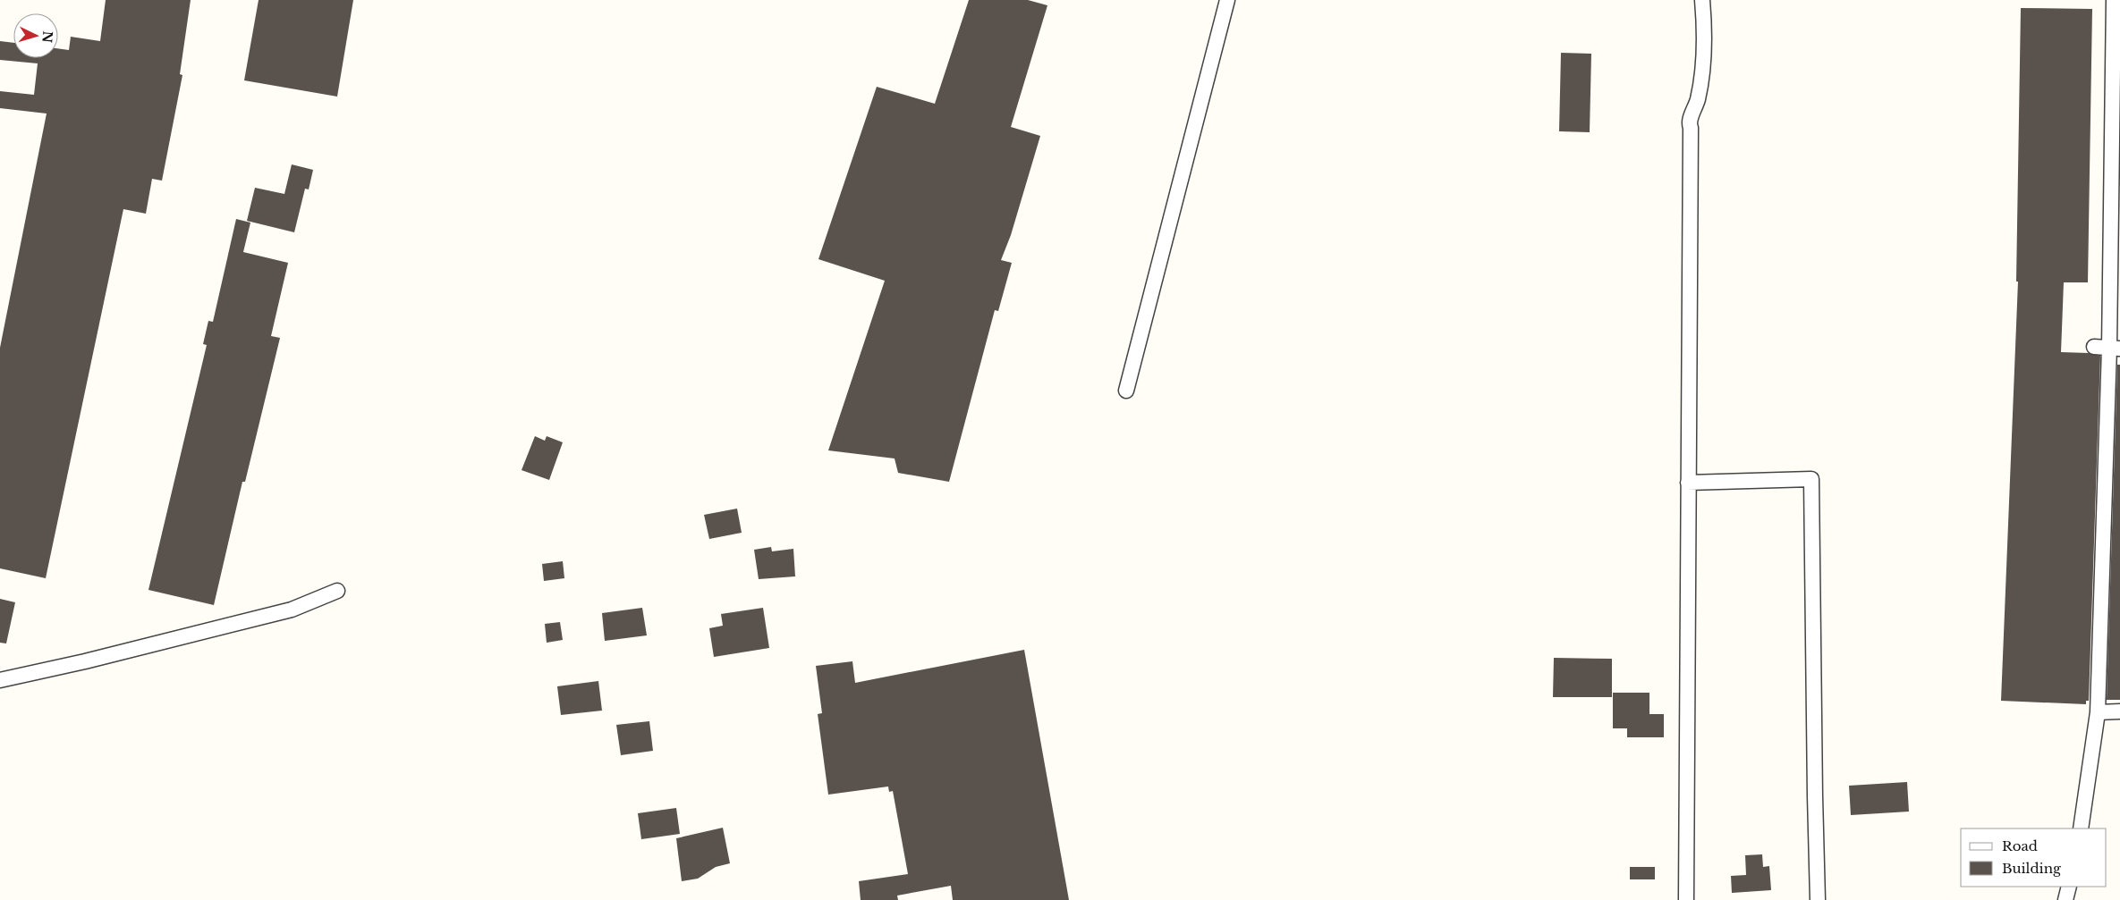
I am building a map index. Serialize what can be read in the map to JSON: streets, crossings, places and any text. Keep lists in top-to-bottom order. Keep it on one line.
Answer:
{"legend":["Road","Building"],"north":"right"}
